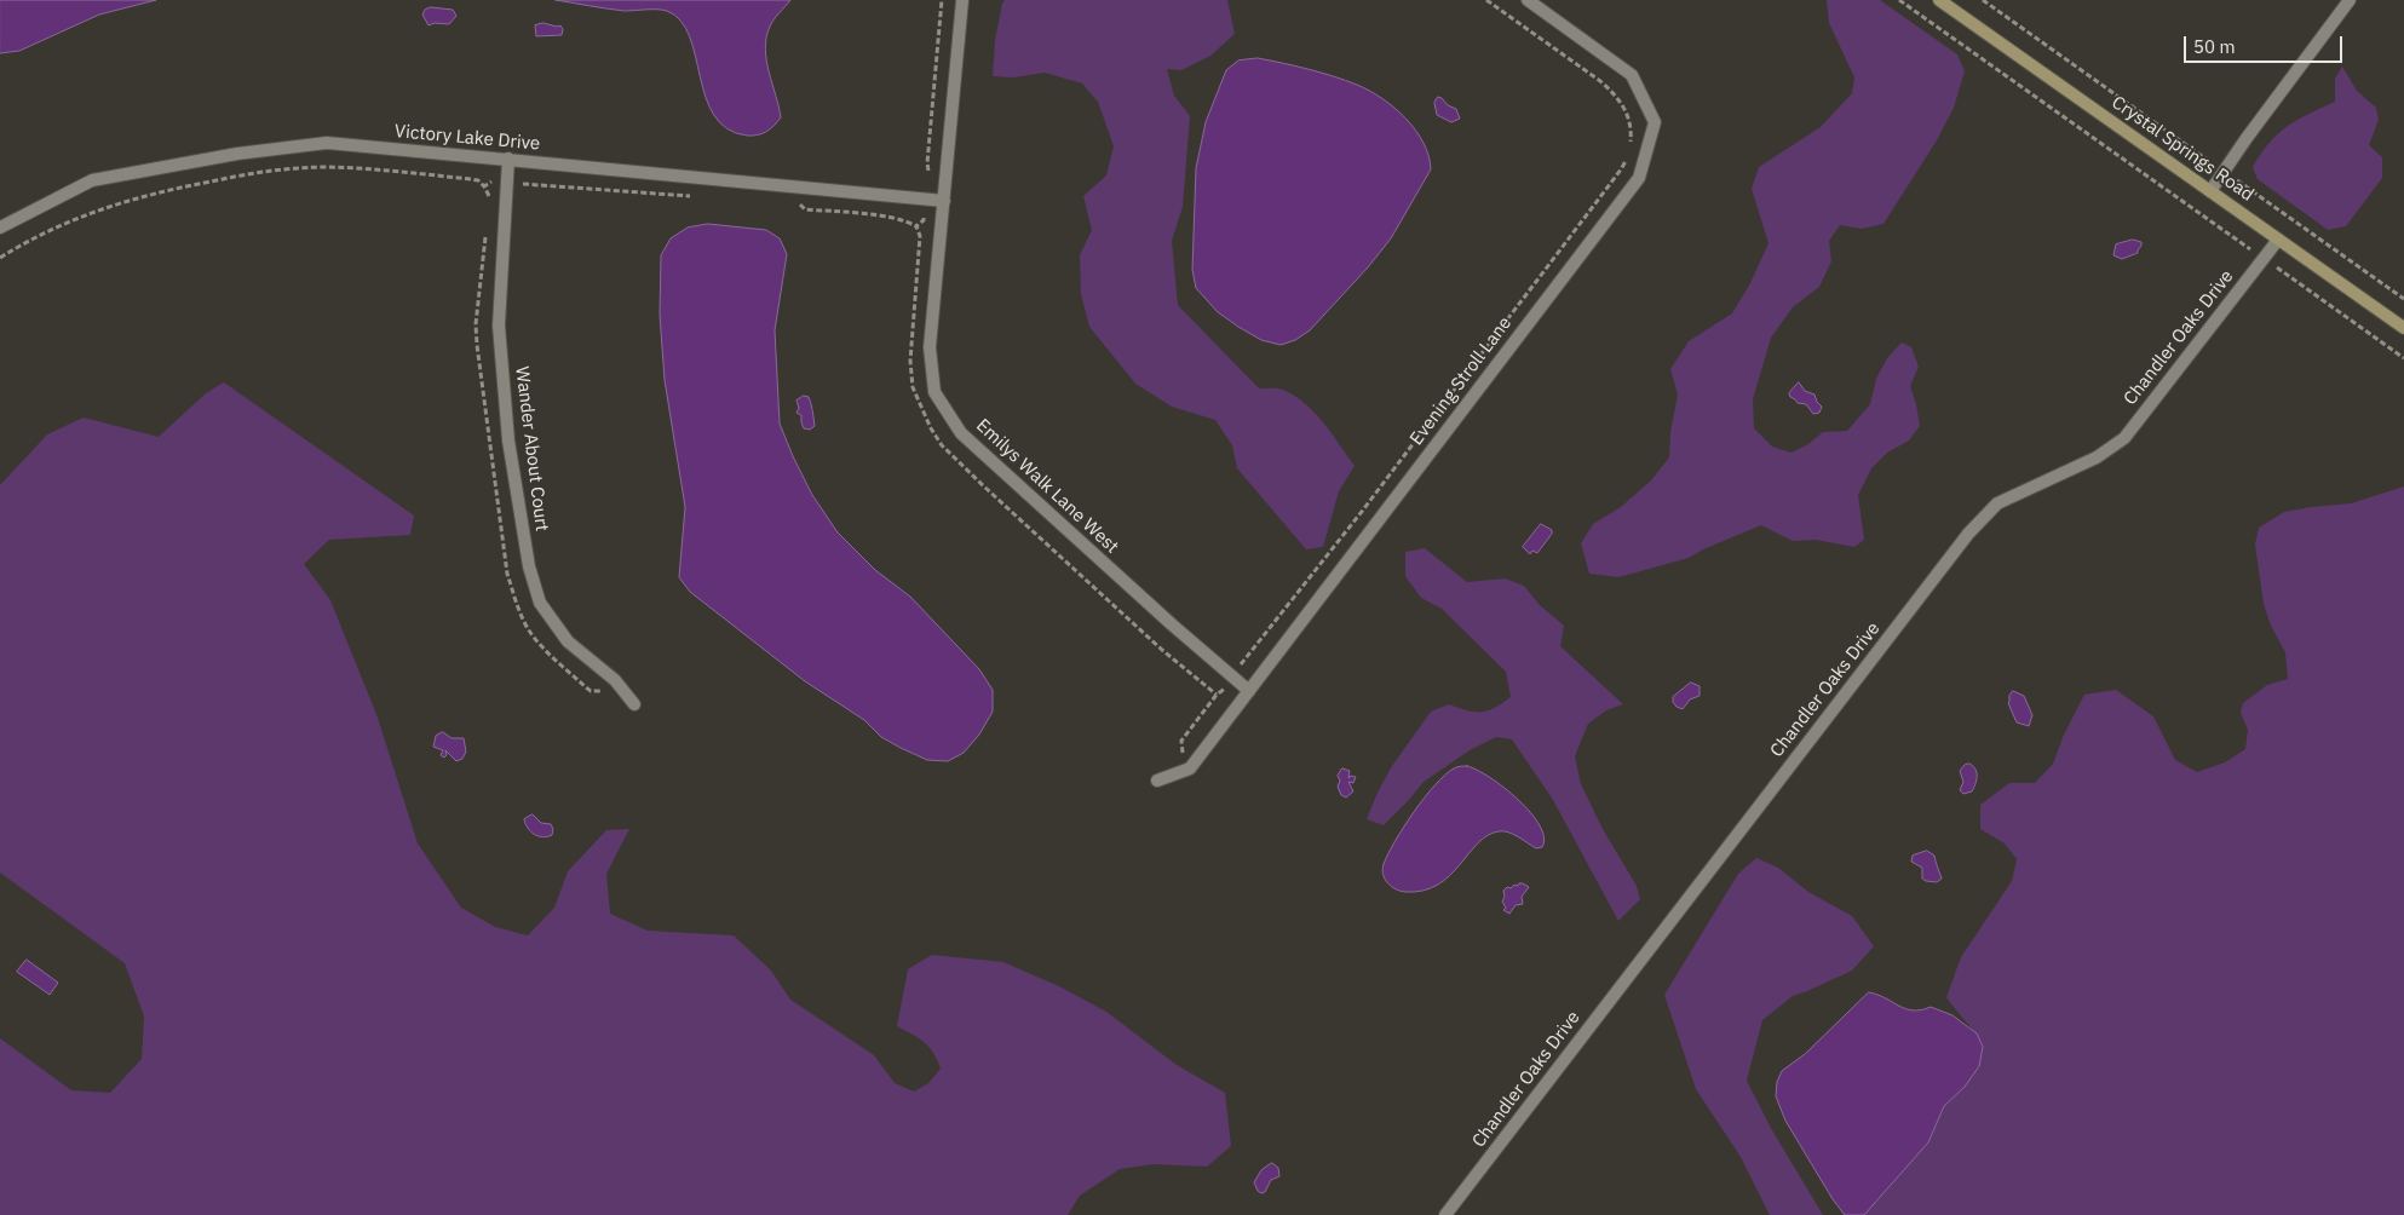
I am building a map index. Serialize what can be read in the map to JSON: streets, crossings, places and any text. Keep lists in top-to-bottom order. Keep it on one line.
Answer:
{"streets":{"street":["Victory Lake Drive","Crystal Springs Road","Chandler Oaks Drive","Evening Stroll Lane","Wander About Court","Emilys Walk Lane West"]},"crossings":[["Victory Lake Drive","Wander About Court"],["Victory Lake Drive","Emilys Walk Lane West"],["Crystal Springs Road","Chandler Oaks Drive"],["Evening Stroll Lane","Emilys Walk Lane West"]],"scale_bar":"50 m"}
